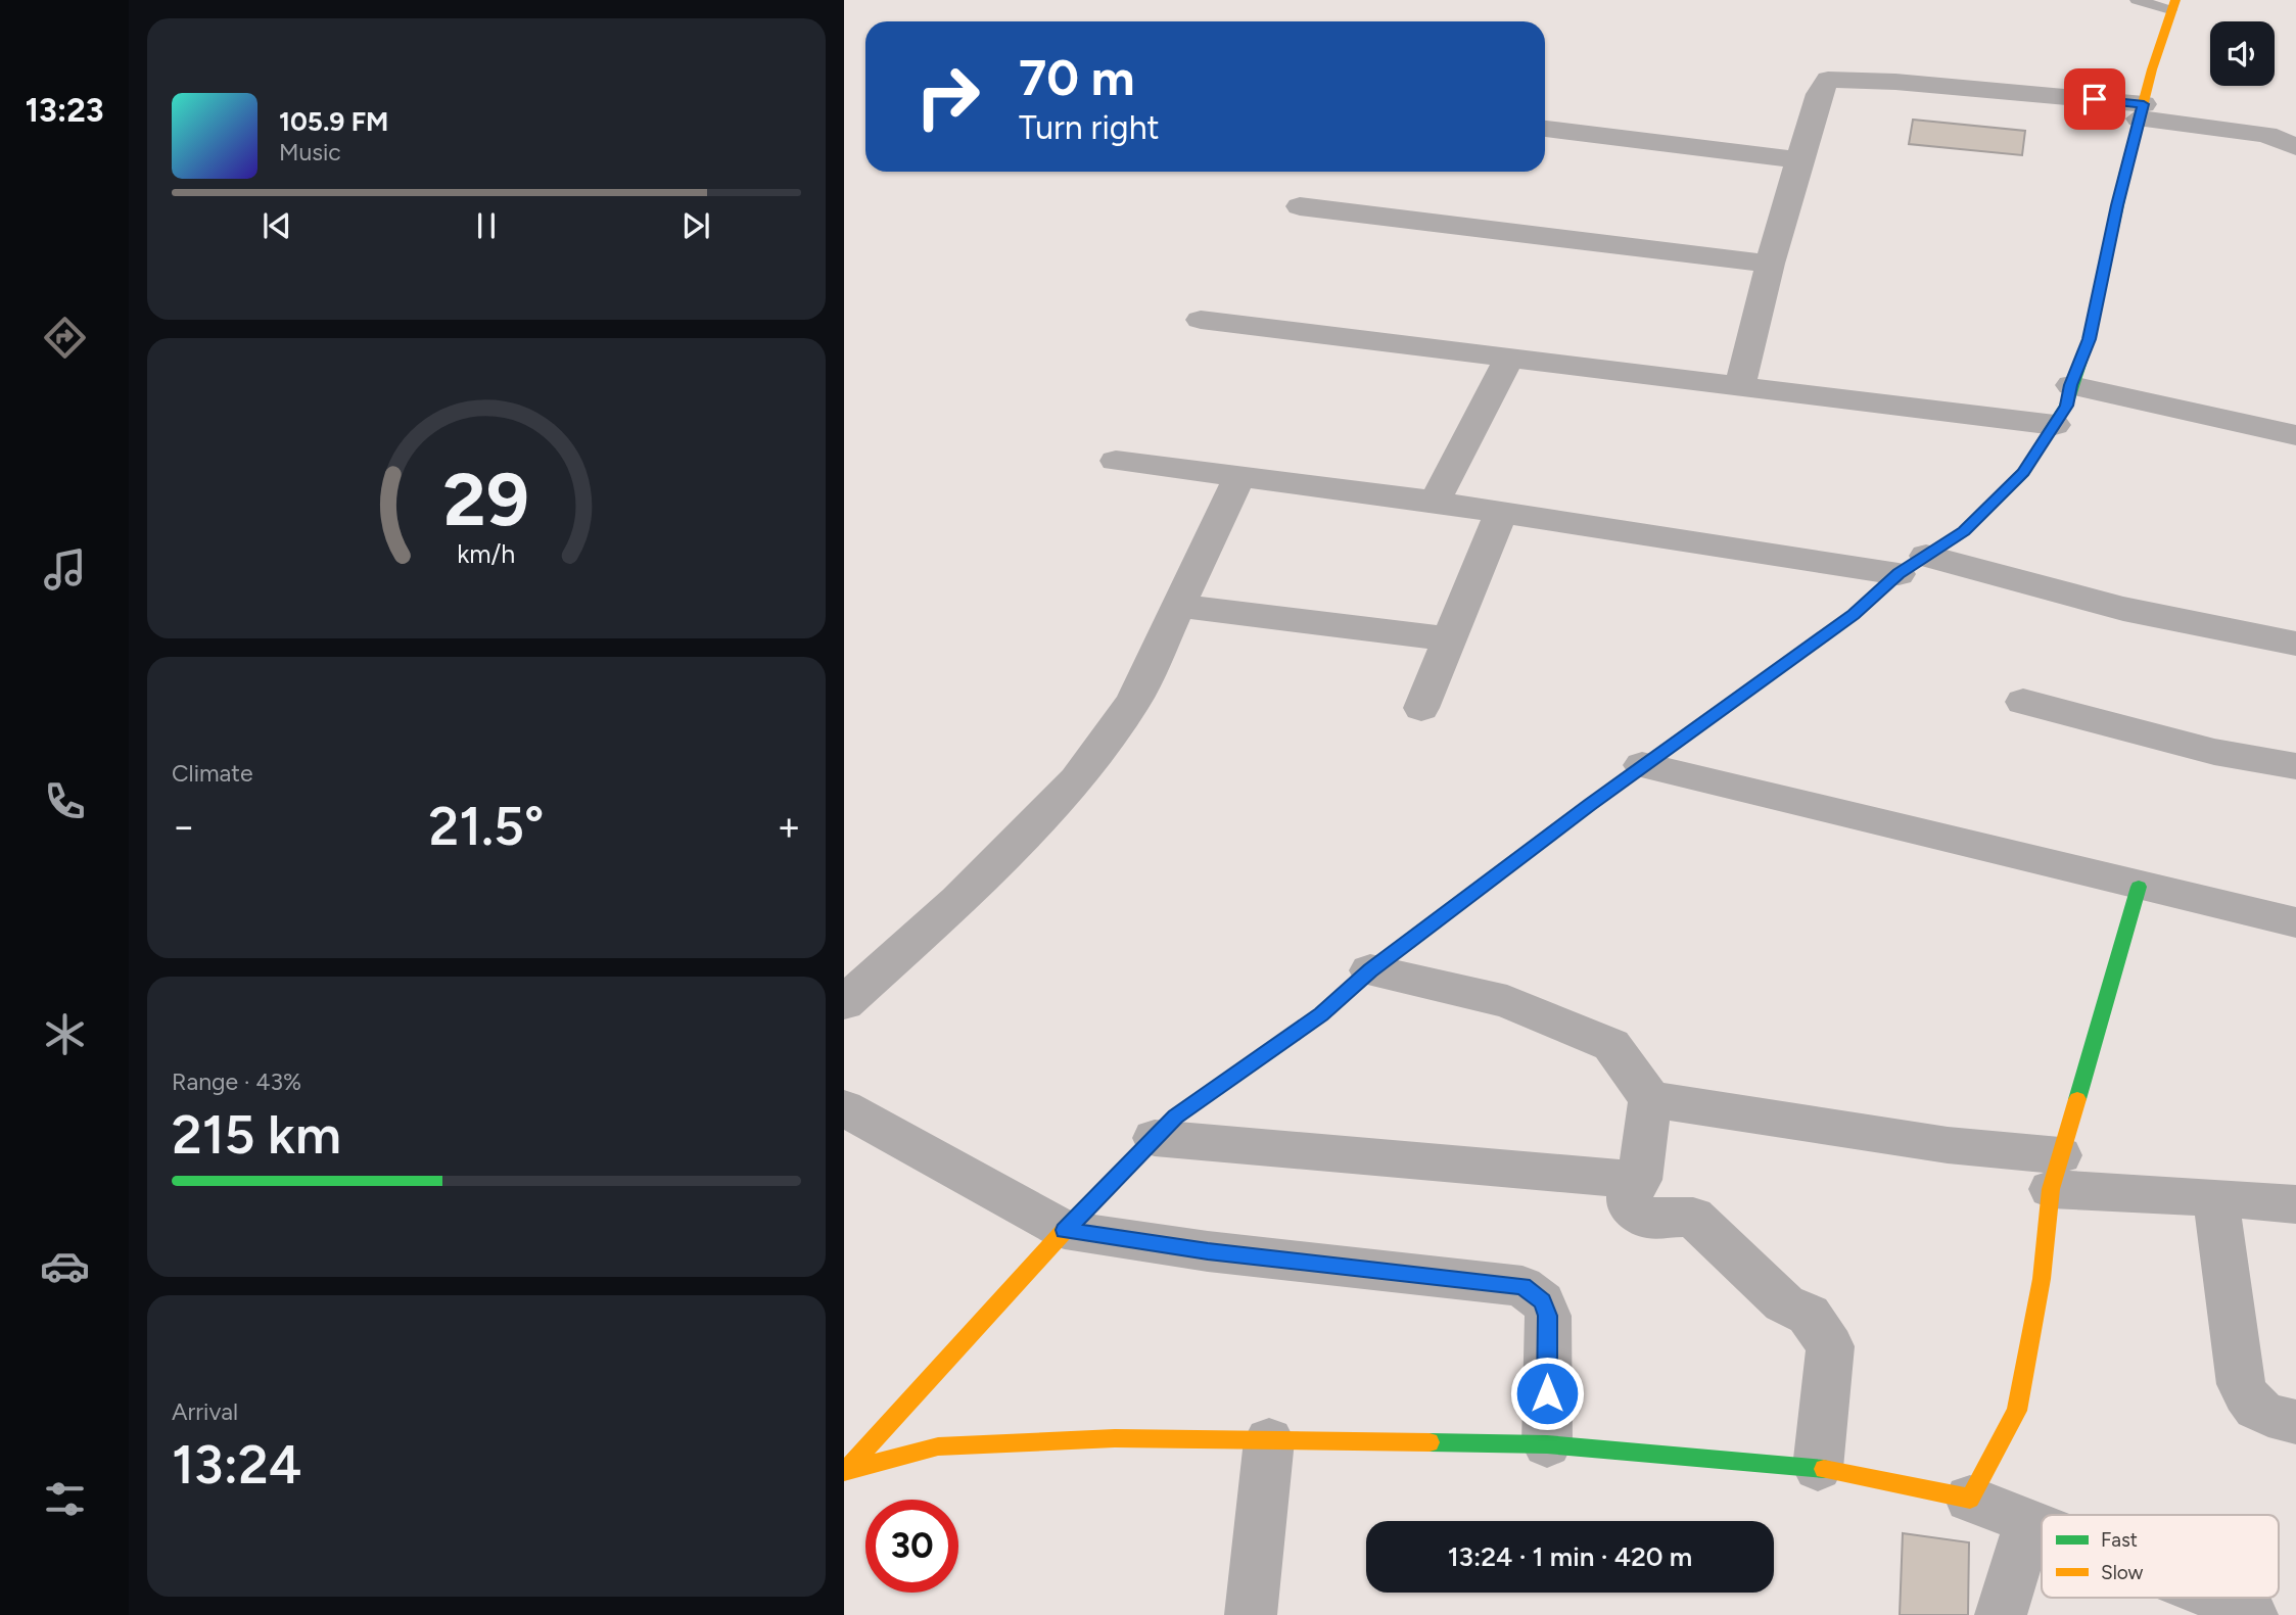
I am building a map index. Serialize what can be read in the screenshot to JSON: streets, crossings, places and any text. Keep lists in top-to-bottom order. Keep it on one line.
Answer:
{"legend":["Fast","Slow"],"page":{"tabs":"13:23","turn":["70 m","Turn right"],"song":["105.9 FM","Music"],"tile":["Climate",["Range · 43%","215 km"],["Arrival","13:24"]],"heat":["−","21.5°","+"],"limit":"30","trip":"13:24 · 1 min · 420 m","gauge":["29","km/h"]}}
